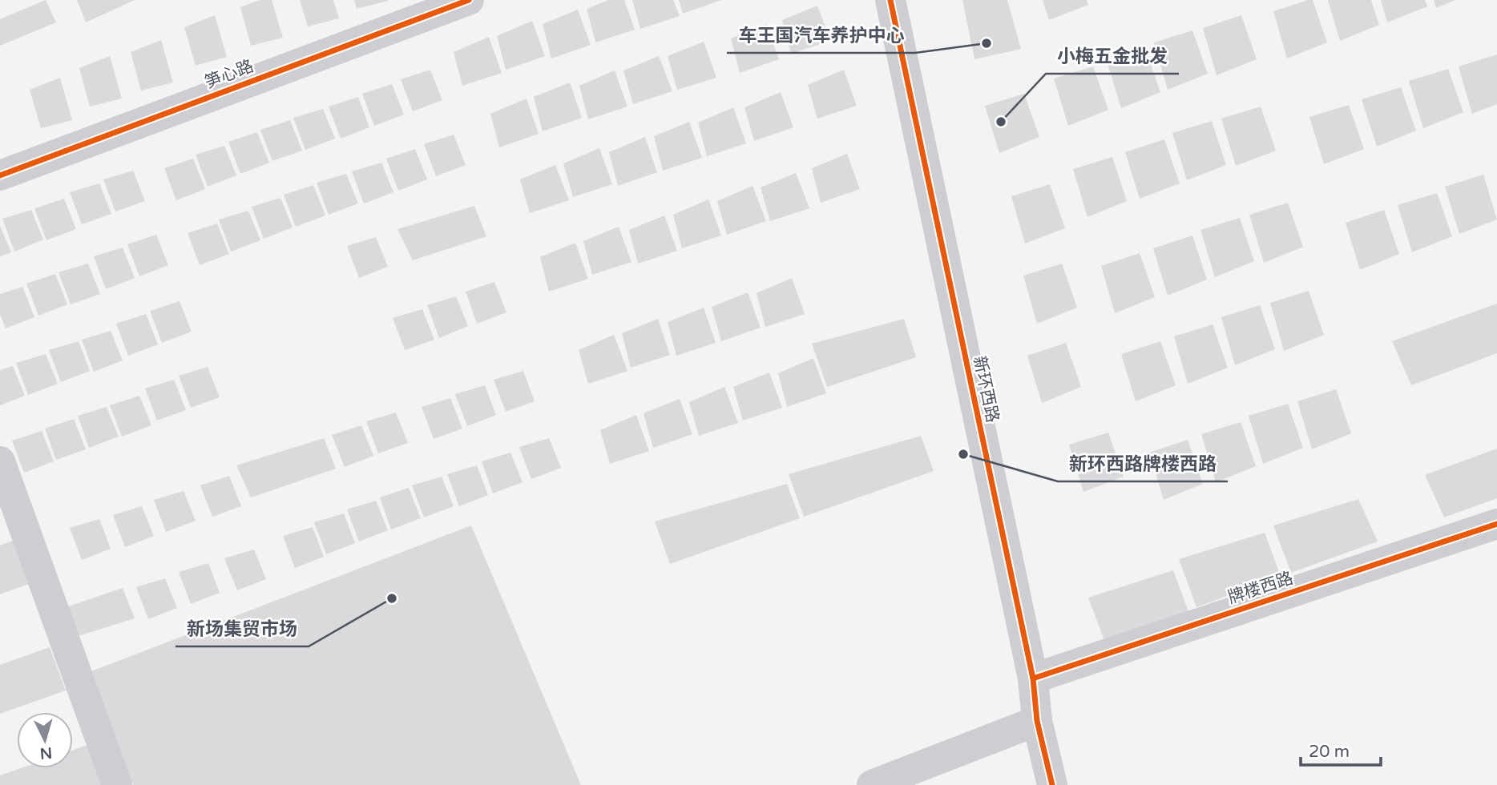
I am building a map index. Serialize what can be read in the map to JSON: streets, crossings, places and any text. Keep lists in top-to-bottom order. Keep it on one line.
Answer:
{"streets":{"street":["笋心路","新环西路","牌楼西路"]},"crossings":[["新环西路","牌楼西路"]],"places":["车王国汽车养护中心","小梅五金批发","新环西路牌楼西路","新场集贸市场"],"scale_bar":"20 m","north":"bottom"}
